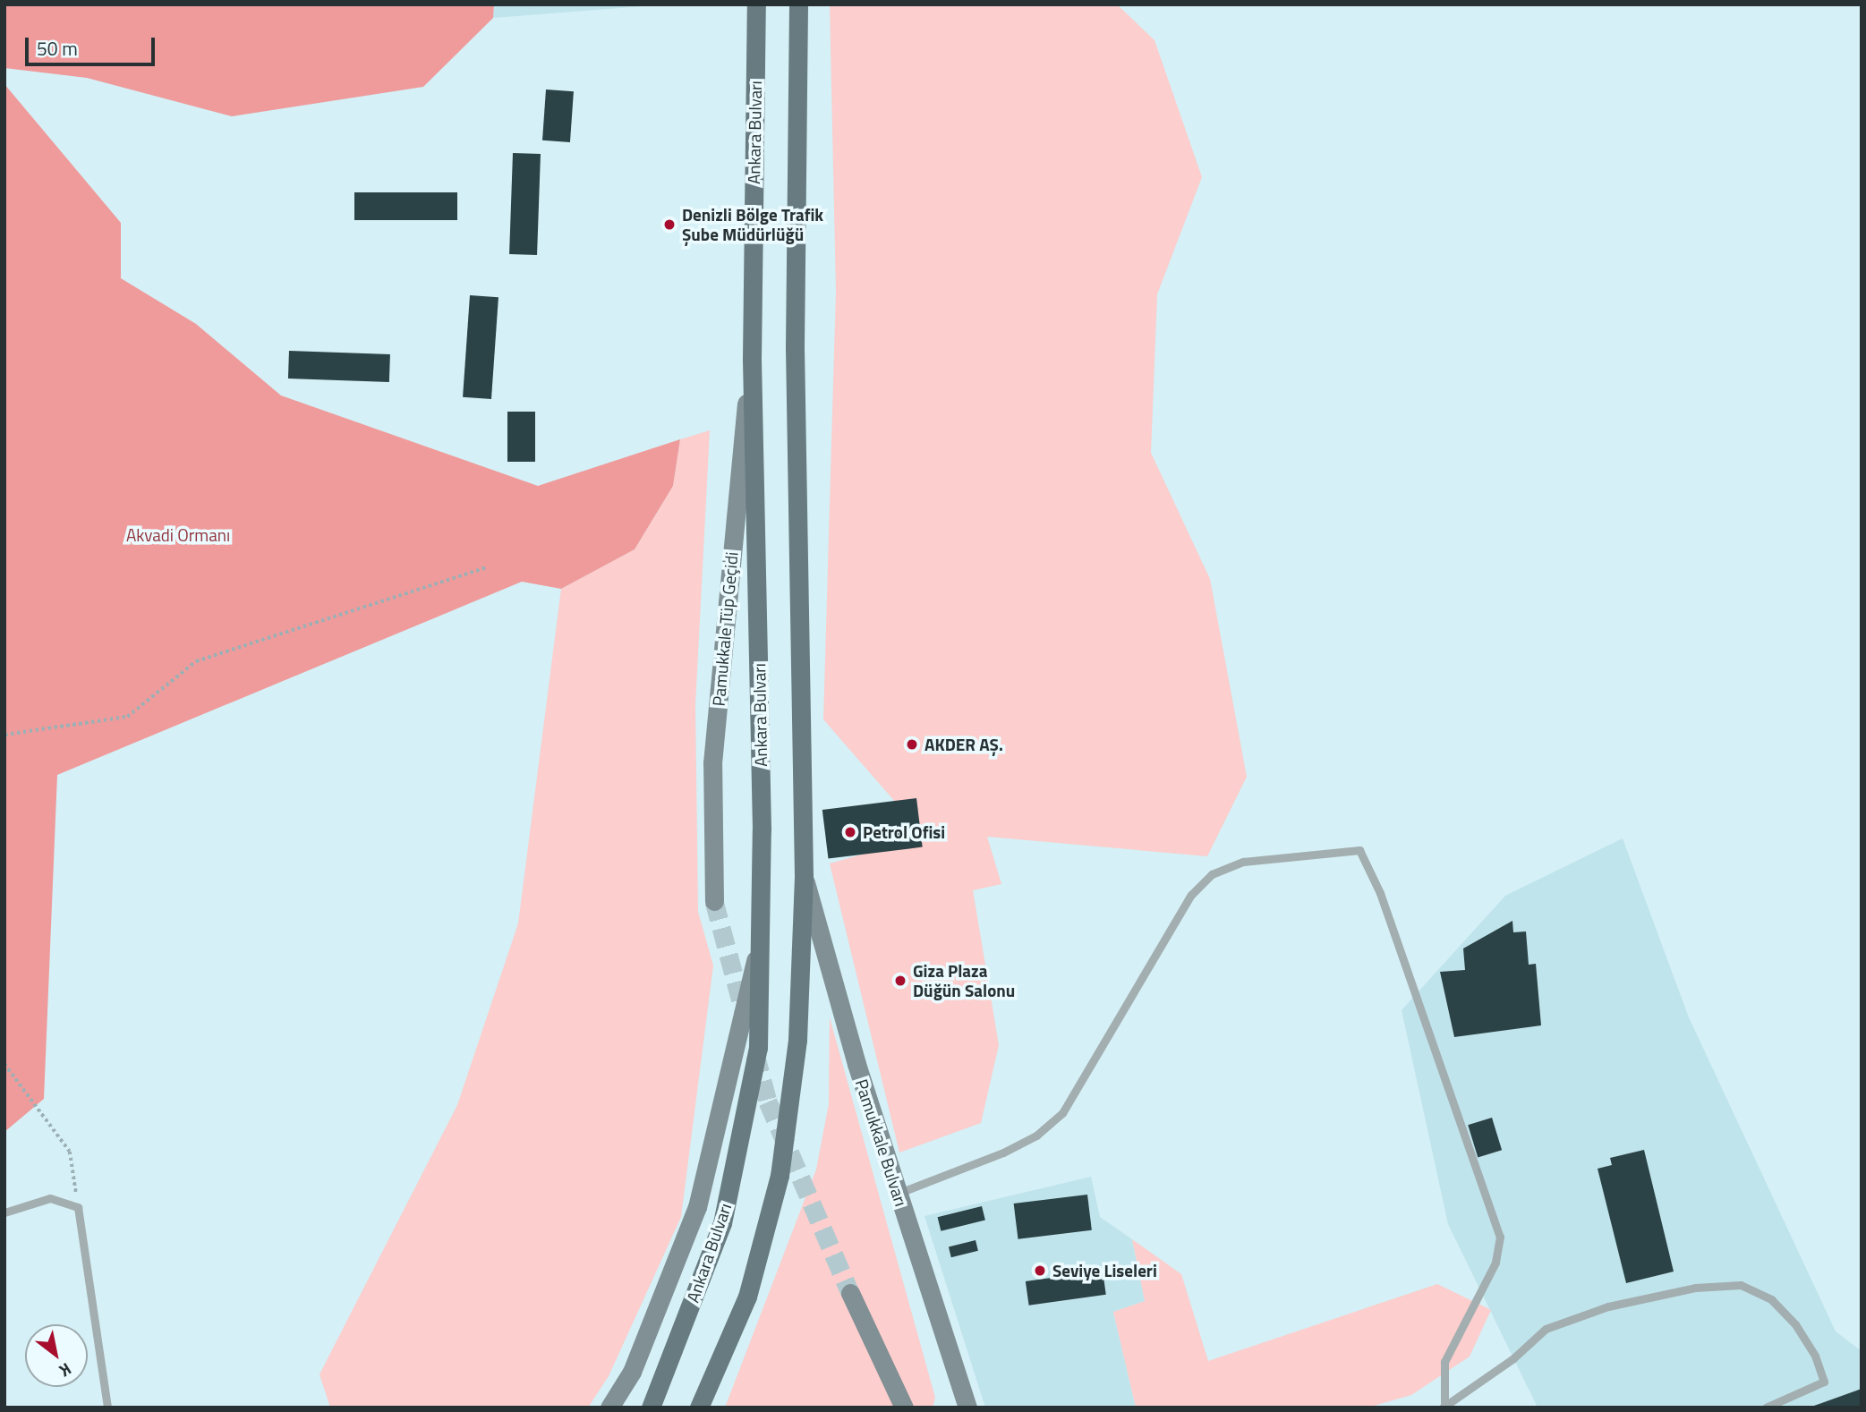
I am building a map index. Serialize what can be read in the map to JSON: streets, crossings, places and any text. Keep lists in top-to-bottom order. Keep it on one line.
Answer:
{"streets":{"main road":["Ankara Bulvarı","Pamukkale Tüp Geçidi","Pamukkale Bulvarı"]},"crossings":[["Ankara Bulvarı","Pamukkale Tüp Geçidi"]],"parks":["Akvadi Ormanı"],"places":["Denizli Bölge Trafik Şube Müdürlüğü","AKDER AŞ.","Petrol Ofisi","Giza Plaza Düğün Salonu","Seviye Liseleri"],"scale_bar":"50 m","north":"bottom right"}
